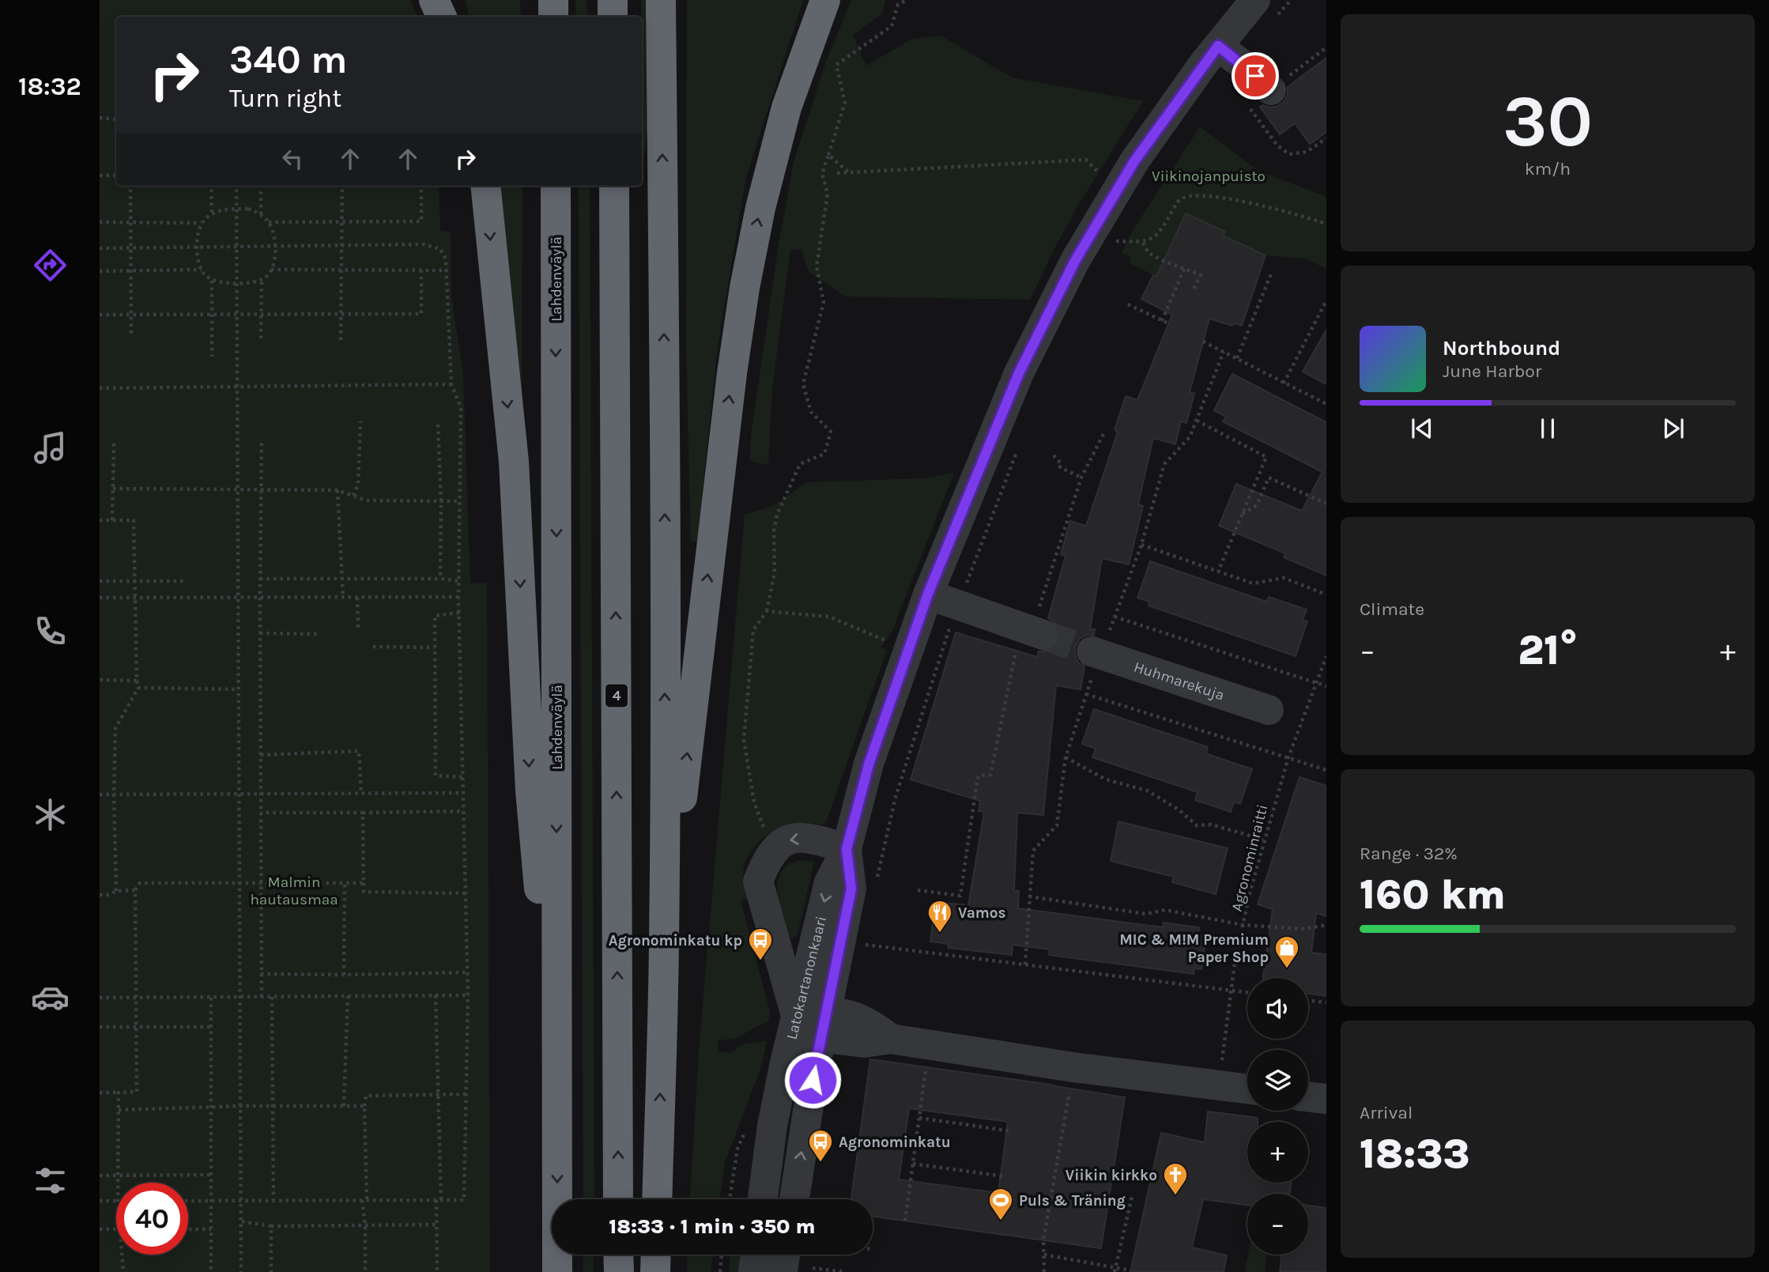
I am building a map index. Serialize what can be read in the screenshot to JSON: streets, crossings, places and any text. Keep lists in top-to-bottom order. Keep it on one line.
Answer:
{"streets":{"highway":["Lahdenväylä","4"],"street":["Huhmarekuja","Latokartanonkaari"],"path":["Agronominraitti"]},"parks":["Viikinojanpuisto","Malmin hautausmaa"],"places":{"restaurant":["Vamos"],"bus stop":["Agronominkatu kp","Agronominkatu"],"shop":["MIC & M!M Premium Paper Shop"],"church":["Viikin kirkko"],"sports":["Puls & Träning"]},"page":{"tabs":"18:32","tile":[["30","km/h"],"Climate",["Range · 32%","160 km"],["Arrival","18:33"]],"turn":["340 m","Turn right"],"song":["Northbound","June Harbor"],"heat":["−","21°","+"],"map_buttons":["+","−"],"limit":"40","trip":"18:33 · 1 min · 350 m"}}
